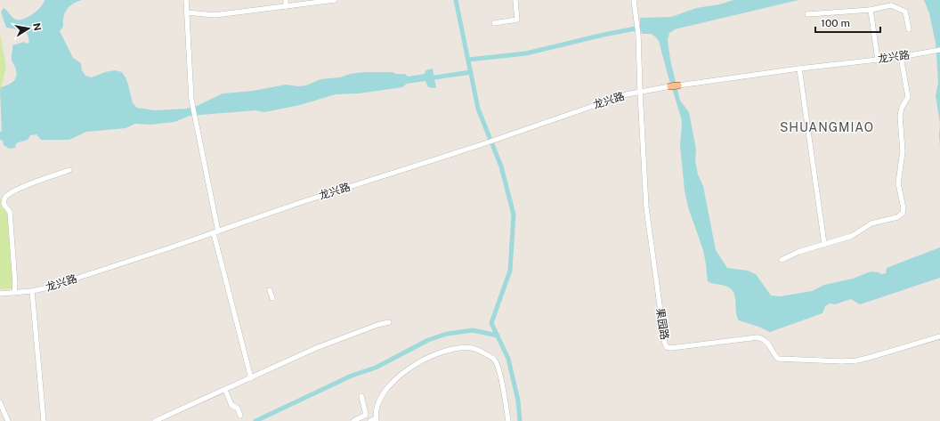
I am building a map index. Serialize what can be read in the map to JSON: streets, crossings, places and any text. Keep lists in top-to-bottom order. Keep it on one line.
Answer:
{"streets":{"street":["龙兴路","果园路"]},"crossings":[["龙兴路","果园路"]],"districts":["SHUANGMIAO"],"scale_bar":"100 m","north":"right"}
